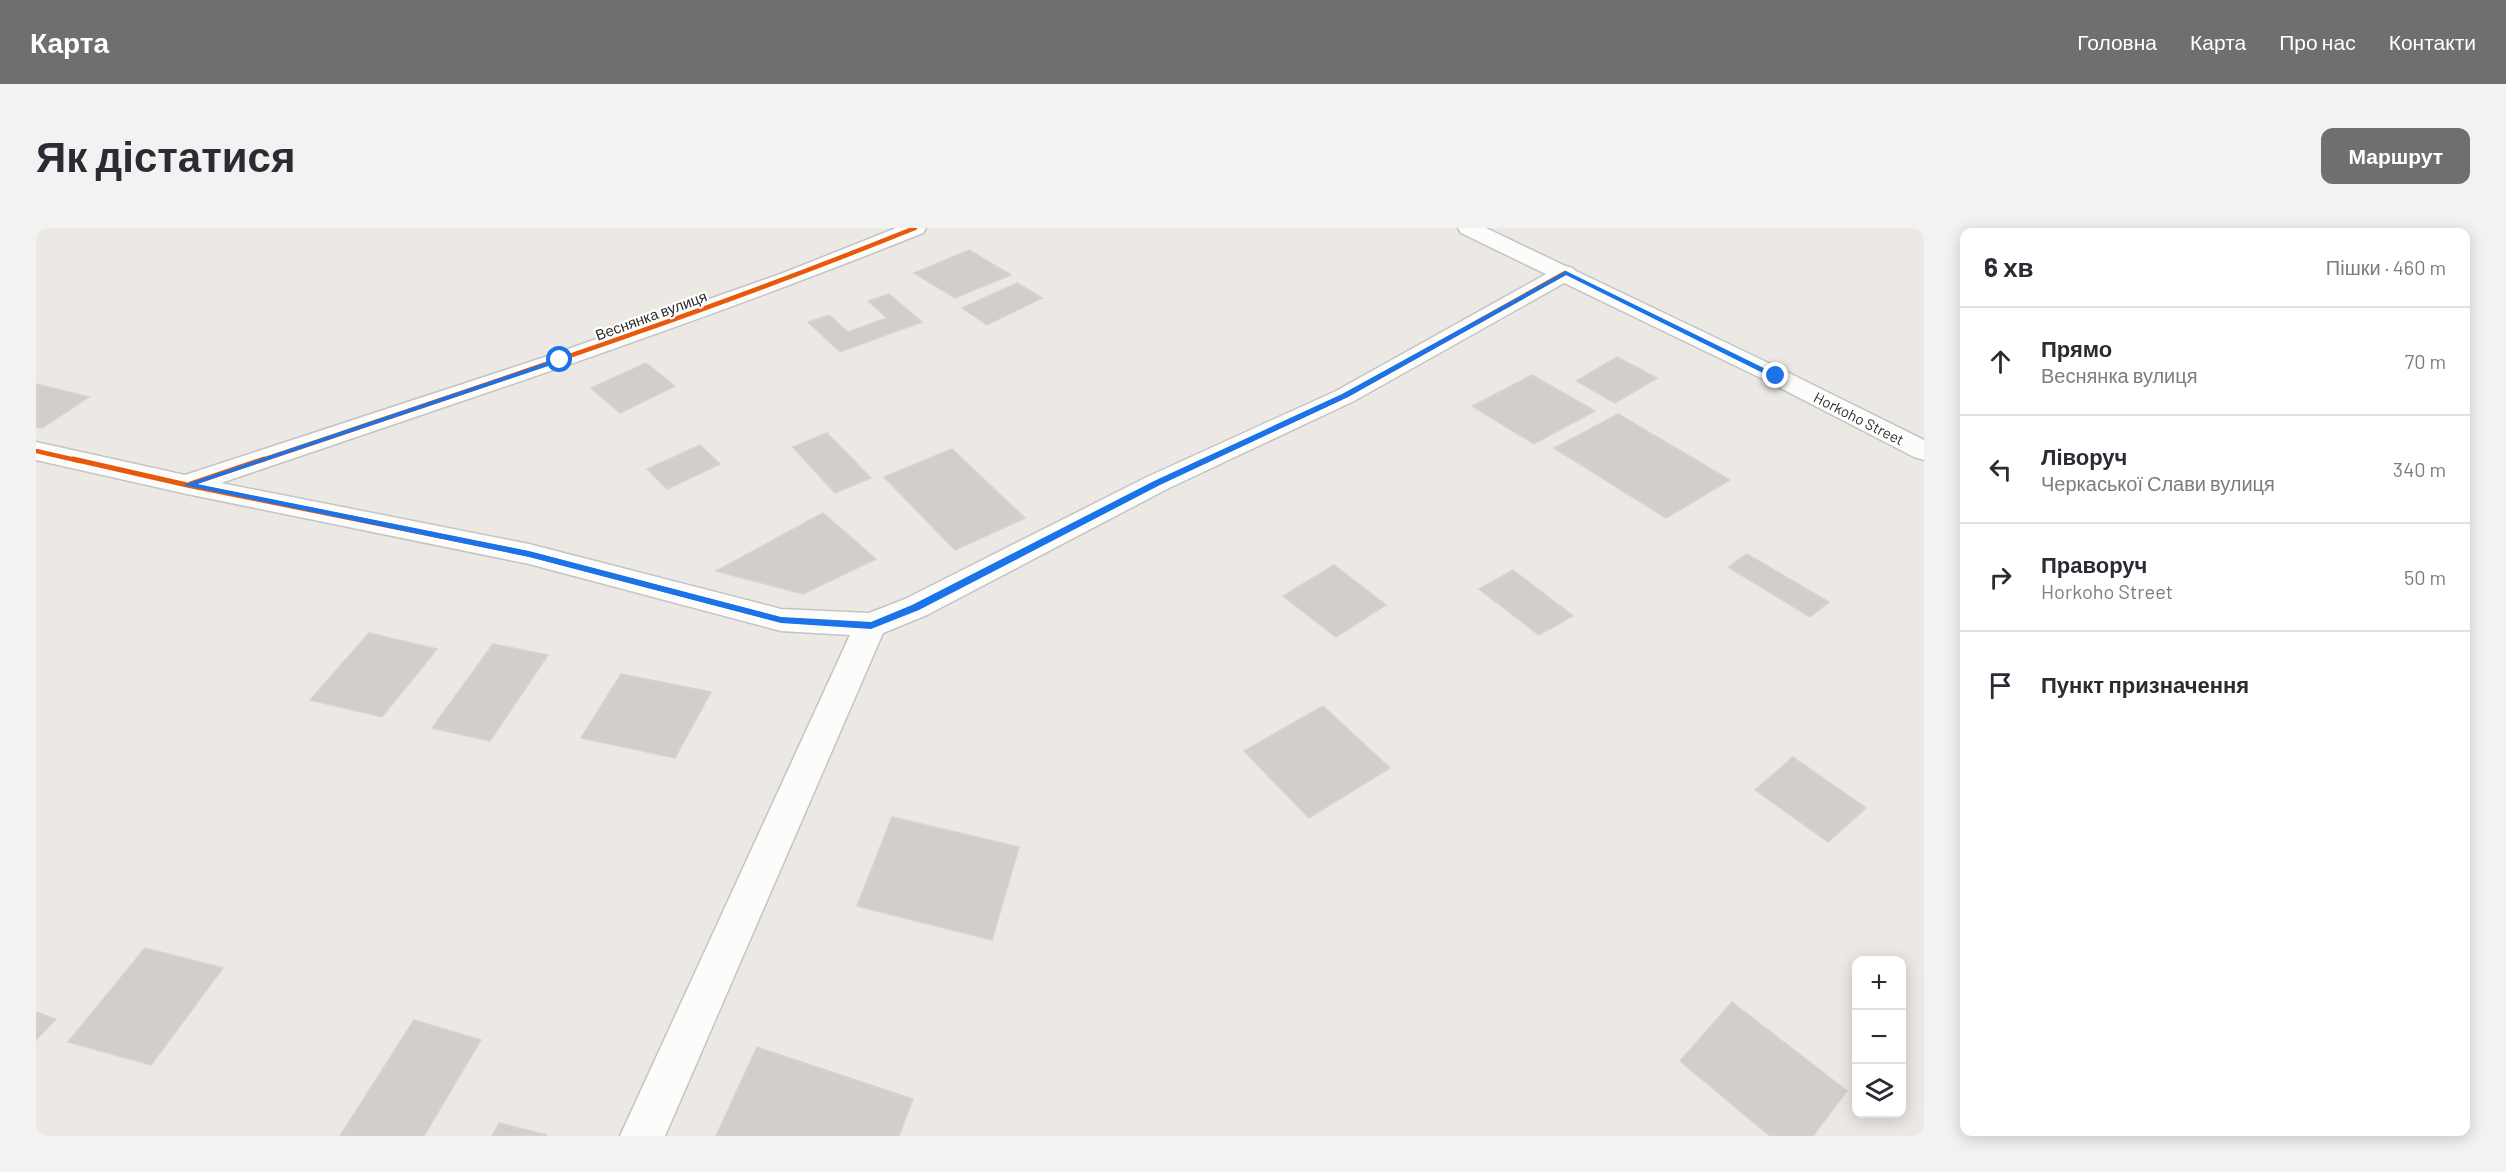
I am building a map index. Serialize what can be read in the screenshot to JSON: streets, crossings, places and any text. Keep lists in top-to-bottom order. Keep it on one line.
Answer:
{"streets":{"street":["Веснянка вулиця","Horkoho Street"]},"page":{"header":"Карта","nav":["Головна","Карта","Про нас","Контакти"],"buttons":"Маршрут","title":"Як дістатися","heading":["6 хв","Пішки · 460 m"],"list":[["Прямо","Веснянка вулиця","70 m"],["Ліворуч","Черкаської Слави вулиця","340 m"],["Праворуч","Horkoho Street","50 m"],"Пункт призначення"],"map_buttons":["+","−"]}}
